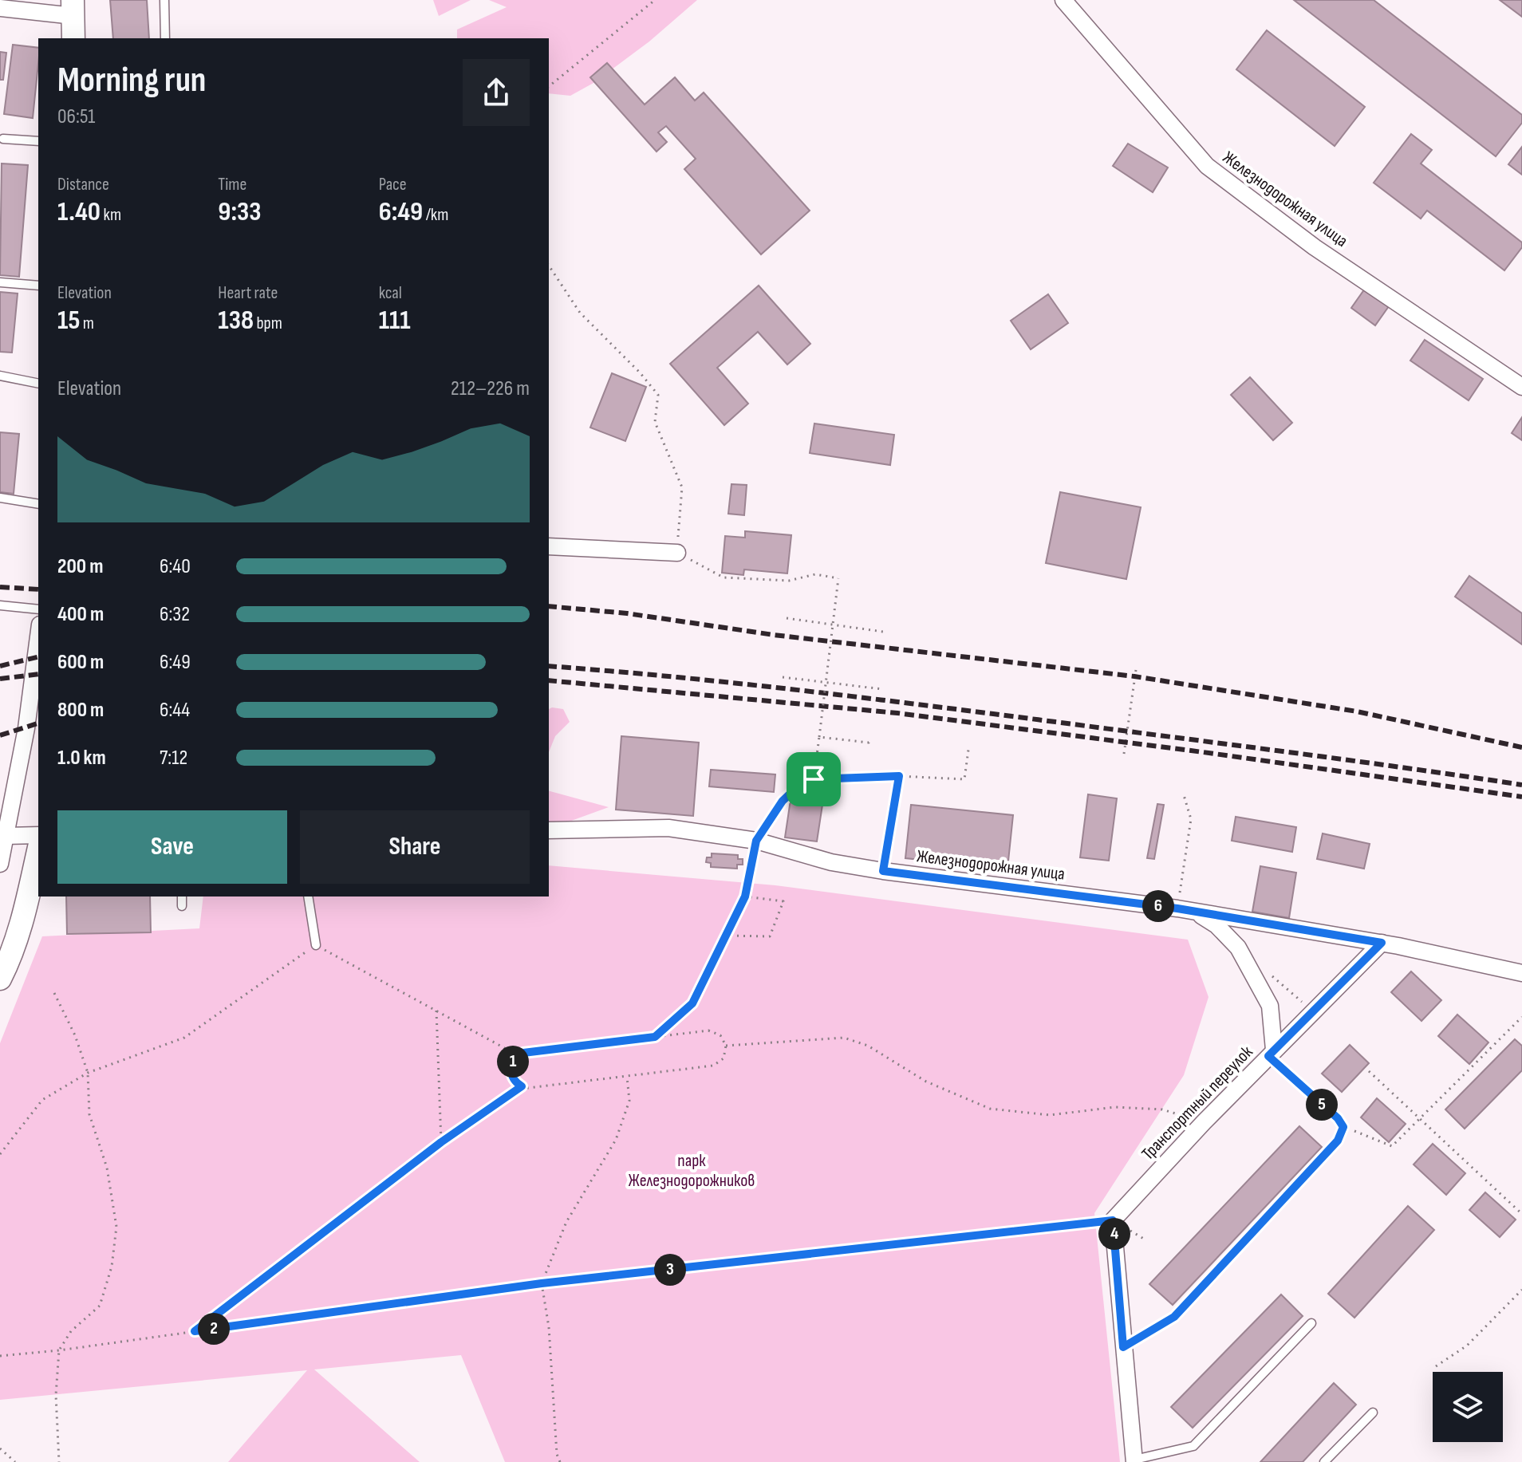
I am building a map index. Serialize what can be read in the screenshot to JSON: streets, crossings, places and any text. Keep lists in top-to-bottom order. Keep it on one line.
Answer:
{"streets":{"street":["Железнодорожная улица","Транспортный переулок"]},"crossings":[["Железнодорожная улица","Транспортный переулок"]],"parks":["парк Железнодорожников"],"page":{"heading":["Morning run","06:51"],"stats":[["Distance","1.40 km"],["Time","9:33"],["Pace","6:49 /km"],["Elevation","15 m"],["Heart rate","138 bpm"],["kcal","111"]],"chart":["Elevation","212–226 m"],"list":[{"name":"200 m","note":"6:40"},{"name":"400 m","note":"6:32"},{"name":"600 m","note":"6:49"},{"name":"800 m","note":"6:44"},{"name":"1.0 km","note":"7:12"}],"buttons":["Save","Share"],"pins":["6","1","5","4","3","2"]}}
